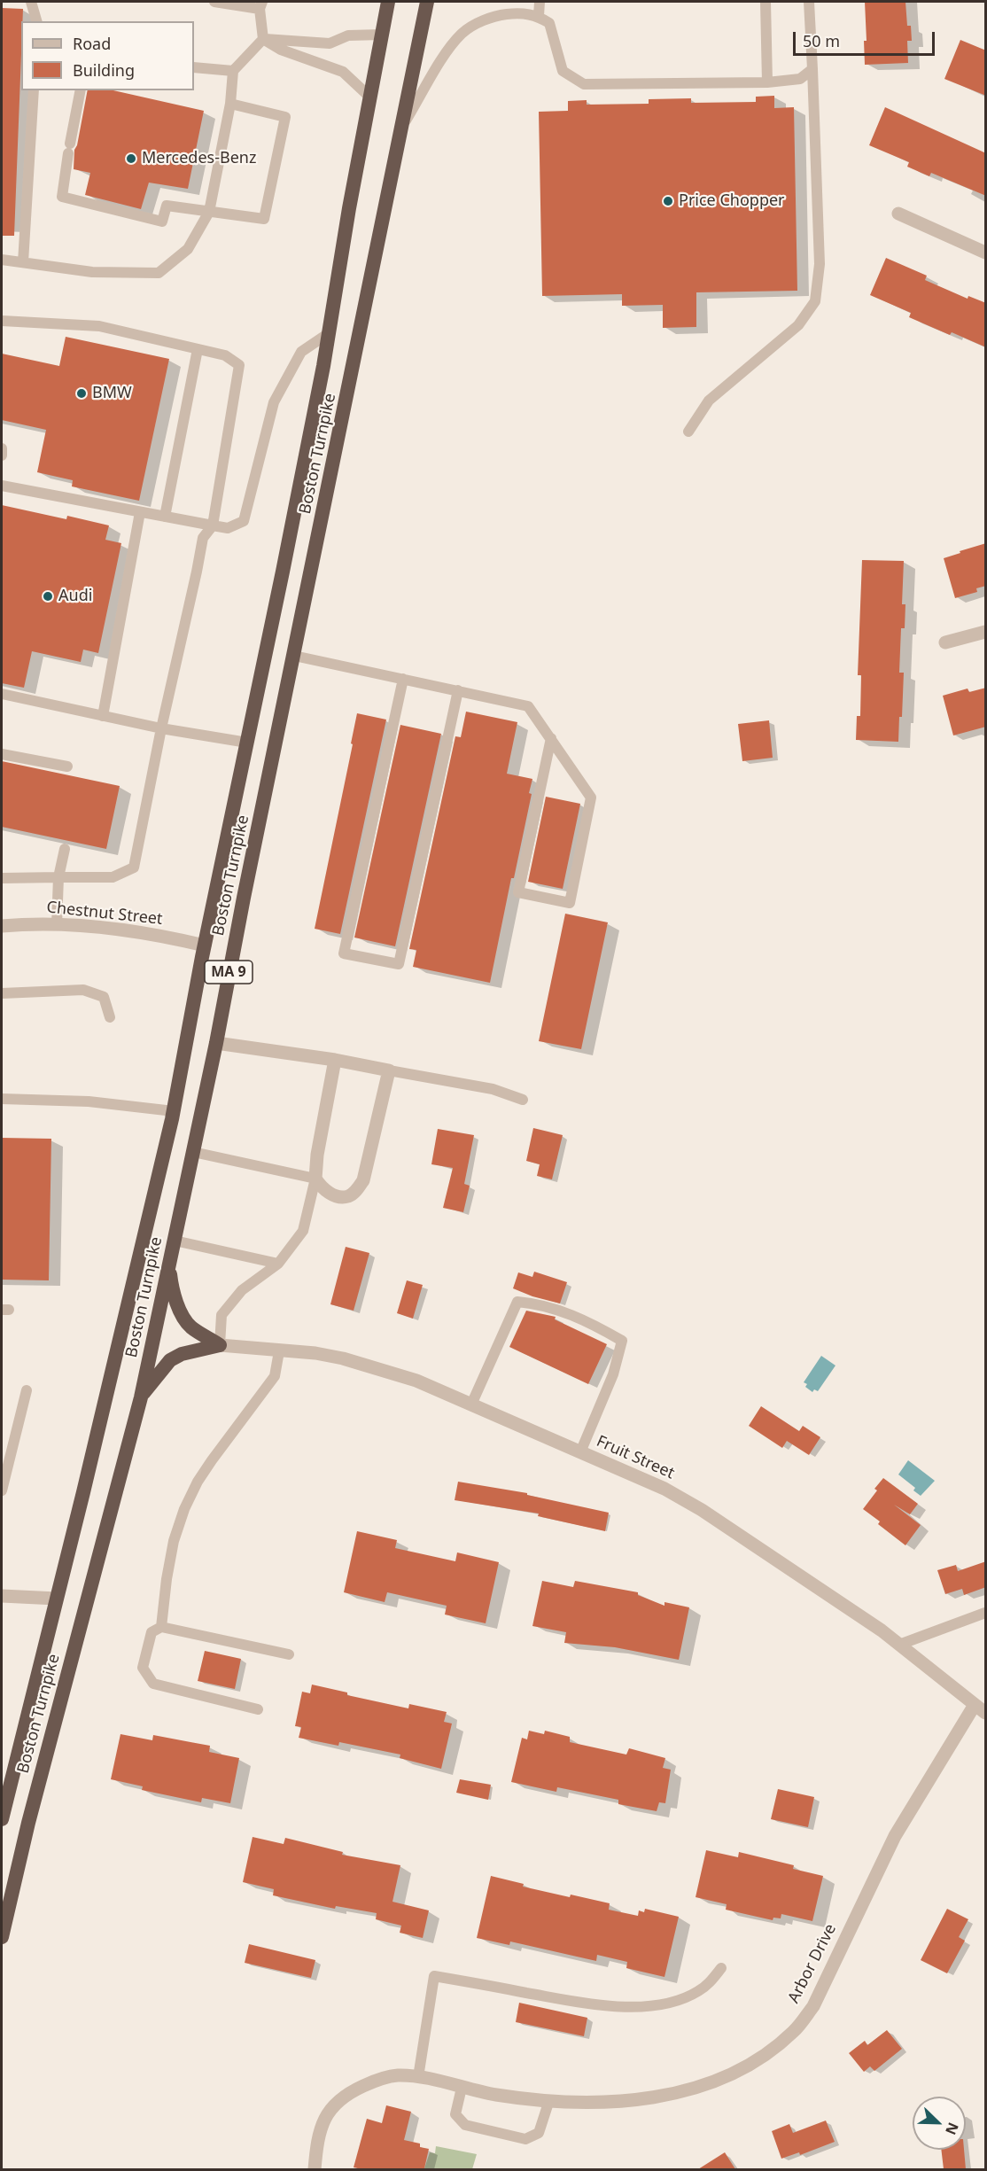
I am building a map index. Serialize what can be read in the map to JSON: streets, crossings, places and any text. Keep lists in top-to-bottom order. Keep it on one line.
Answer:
{"streets":{"highway":["Boston Turnpike","MA 9"],"street":["Chestnut Street","Fruit Street","Arbor Drive"]},"crossings":[["Boston Turnpike","Chestnut Street"],["Fruit Street","Arbor Drive"]],"places":["Mercedes-Benz","Price Chopper","BMW","Audi"],"legend":["Road","Building"],"scale_bar":"50 m","north":"bottom right"}
